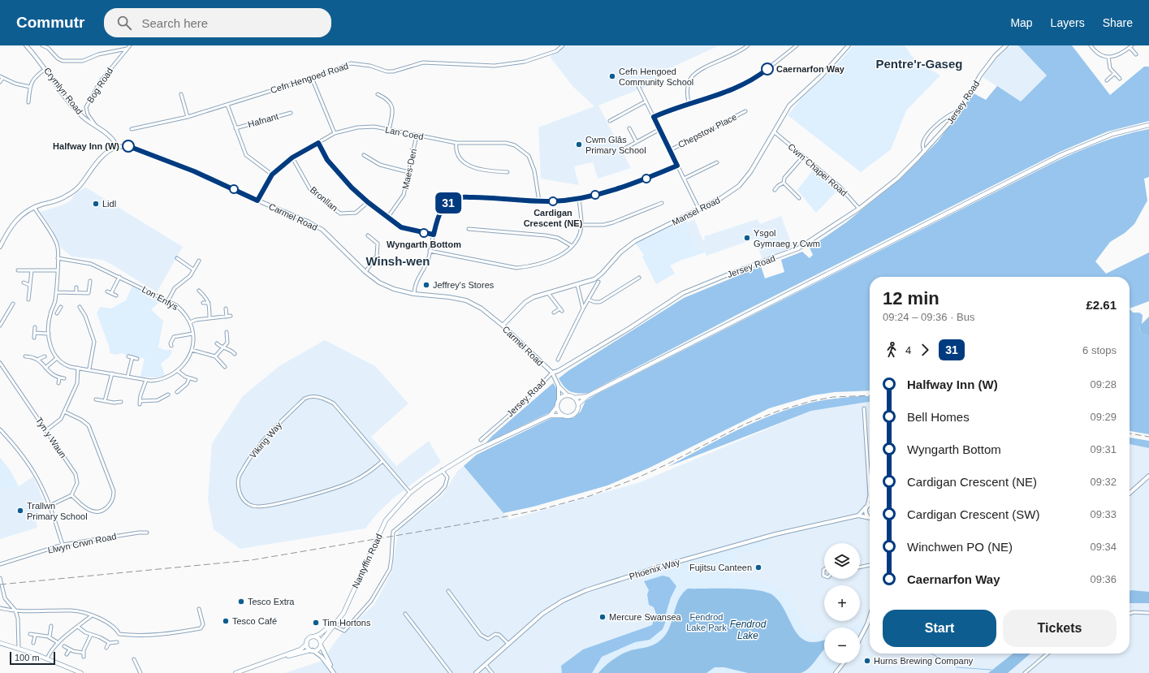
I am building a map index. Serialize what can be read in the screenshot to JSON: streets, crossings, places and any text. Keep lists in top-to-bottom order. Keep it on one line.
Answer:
{"streets":{"main road":["Jersey Road","Nantyffin Road"],"street":["Cefn Hengoed Road","Bog Road","Crymlyn Road","Hafnant","Chepstow Place","Lan Coed","Maes-Deri","Cwm Chapel Road","Bronllan","Mansel Road","Carmel Road","Lon Enfys","Tyn y Waun","Viking Way","Llwyn Crwn Road","Phoenix Way"]},"crossings":[["Bog Road","Crymlyn Road"],["Crymlyn Road","Carmel Road"],["Jersey Road","Cwm Chapel Road"],["Jersey Road","Carmel Road"],["Jersey Road","Viking Way"],["Jersey Road","Nantyffin Road"],["Lan Coed","Maes-Deri"],["Lan Coed","Bronllan"],["Lan Coed","Carmel Road"],["Cwm Chapel Road","Mansel Road"],["Mansel Road","Carmel Road"]],"districts":["Pentre'r-Gaseg","Winsh-wen"],"water":["Fendrod Lake"],"parks":["Fendrod Lake Park"],"places":["Caernarfon Way","Cefn Hengoed Community School","Cwm Glâs Primary School","Halfway Inn (W)","Cardigan Crescent (NE)","Lidl","Wyngarth Bottom","Ysgol Gymraeg y Cwm","Jeffrey's Stores","Trallwn Primary School","Fujitsu Canteen","Tesco Extra","Mercure Swansea","Tesco Café","Tim Hortons","Hurns Brewing Company"],"lines":["bus line 31"],"scale_bar":"100 m","page":{"header":"Commutr","search":"Search here","nav":["Map","Layers","Share"],"on_map":"31","heading":["12 min","09:24 – 09:36 · Bus","£2.61"],"legs":["4","31","6 stops"],"list":[{"name":"Halfway Inn (W)","value":"09:28"},{"name":"Bell Homes","value":"09:29"},{"name":"Wyngarth Bottom","value":"09:31"},{"name":"Cardigan Crescent (NE)","value":"09:32"},{"name":"Cardigan Crescent (SW)","value":"09:33"},{"name":"Winchwen PO (NE)","value":"09:34"},{"name":"Caernarfon Way","value":"09:36"}],"map_buttons":["+","−"],"buttons":["Start","Tickets"],"scale":"100 m"}}
